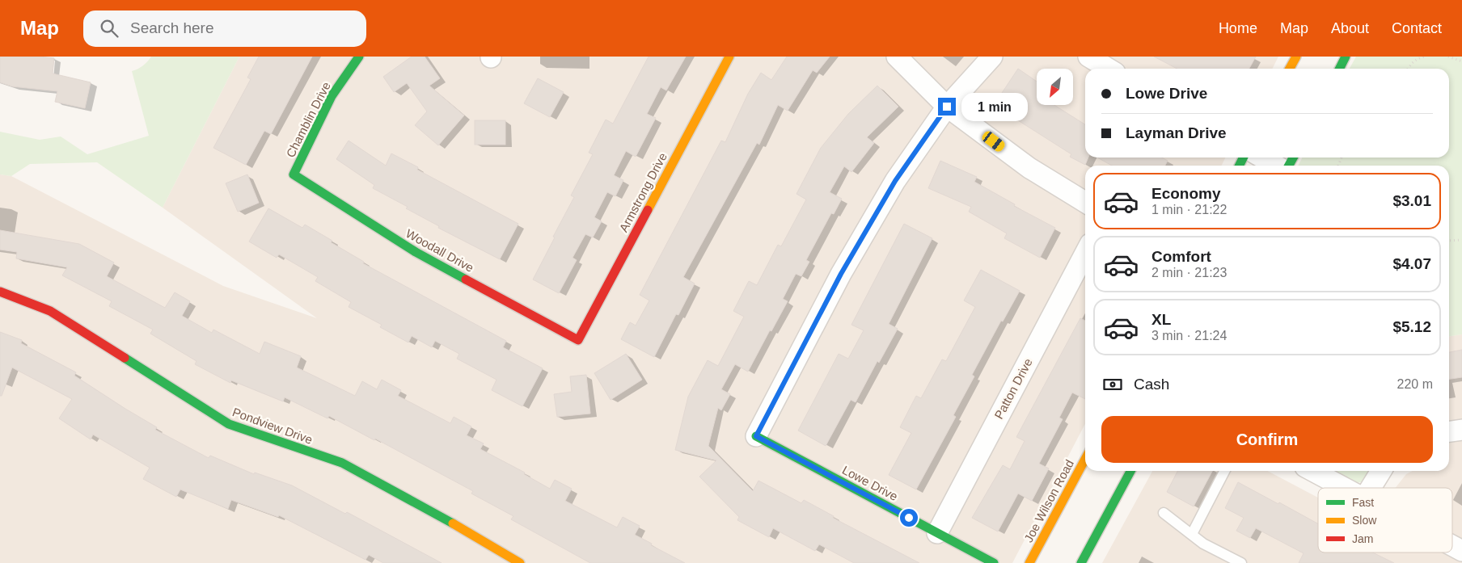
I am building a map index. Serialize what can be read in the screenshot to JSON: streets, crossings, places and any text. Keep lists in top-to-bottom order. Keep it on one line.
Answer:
{"streets":{"street":["Chamblin Drive","Armstrong Drive","Woodall Drive","Patton Drive","Pondview Drive","Lowe Drive","Joe Wilson Road"]},"crossings":[["Chamblin Drive","Woodall Drive"],["Armstrong Drive","Woodall Drive"],["Patton Drive","Lowe Drive"]],"legend":["Fast","Slow","Jam"],"north":"bottom left","page":{"header":"Map","search":"Search here","nav":["Home","Map","About","Contact"],"banner":["Lowe Drive","Layman Drive"],"bubble":"1 min","list":[{"name":"Economy","note":"1 min · 21:22","value":"$3.01"},{"name":"Comfort","note":"2 min · 21:23","value":"$4.07"},{"name":"XL","note":"3 min · 21:24","value":"$5.12"}],"pay":["Cash","220 m"],"buttons":"Confirm"}}
